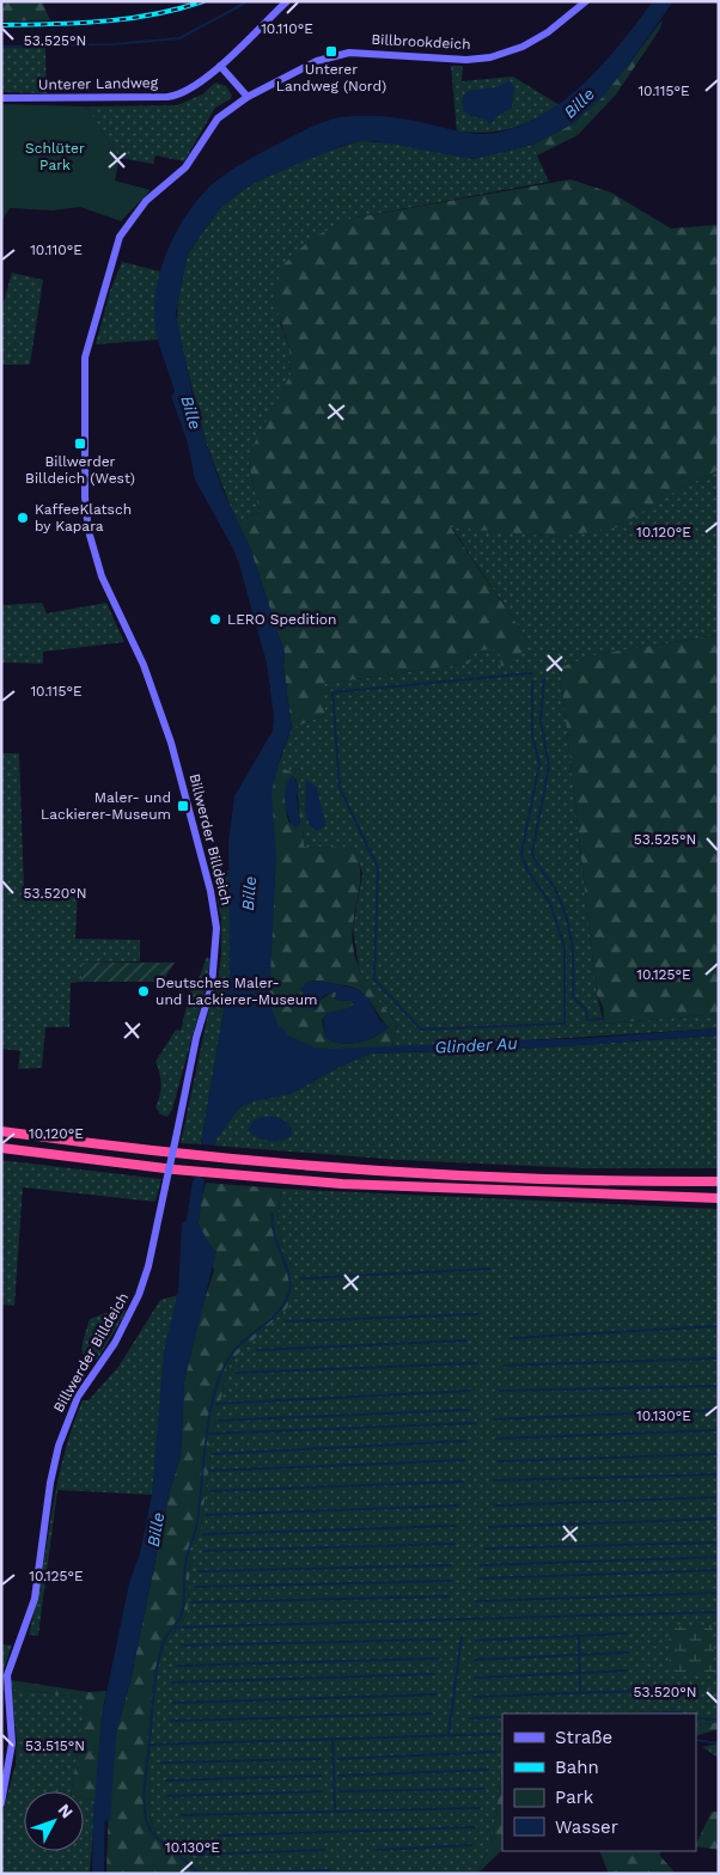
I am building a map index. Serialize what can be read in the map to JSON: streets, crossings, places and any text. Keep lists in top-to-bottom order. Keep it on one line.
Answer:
{"streets":{"street":["Billbrookdeich","Unterer Landweg","Billwerder Billdeich"]},"crossings":[["Billbrookdeich","Billwerder Billdeich"]],"water":["Bille","Glinder Au"],"parks":["Schlüter Park"],"places":{"transit":["Unterer Landweg (Nord)","Billwerder Billdeich (West)","Maler- und Lackierer-Museum"],"other":["KaffeeKlatsch by Kapara","LERO Spedition","Deutsches Maler- und Lackierer-Museum"]},"legend":["Straße","Bahn","Park","Wasser"],"north":"top right","coordinates":["10.110°E","53.525°N","10.115°E","10.120°E","53.520°N","10.125°E","10.130°E","53.515°N"]}
